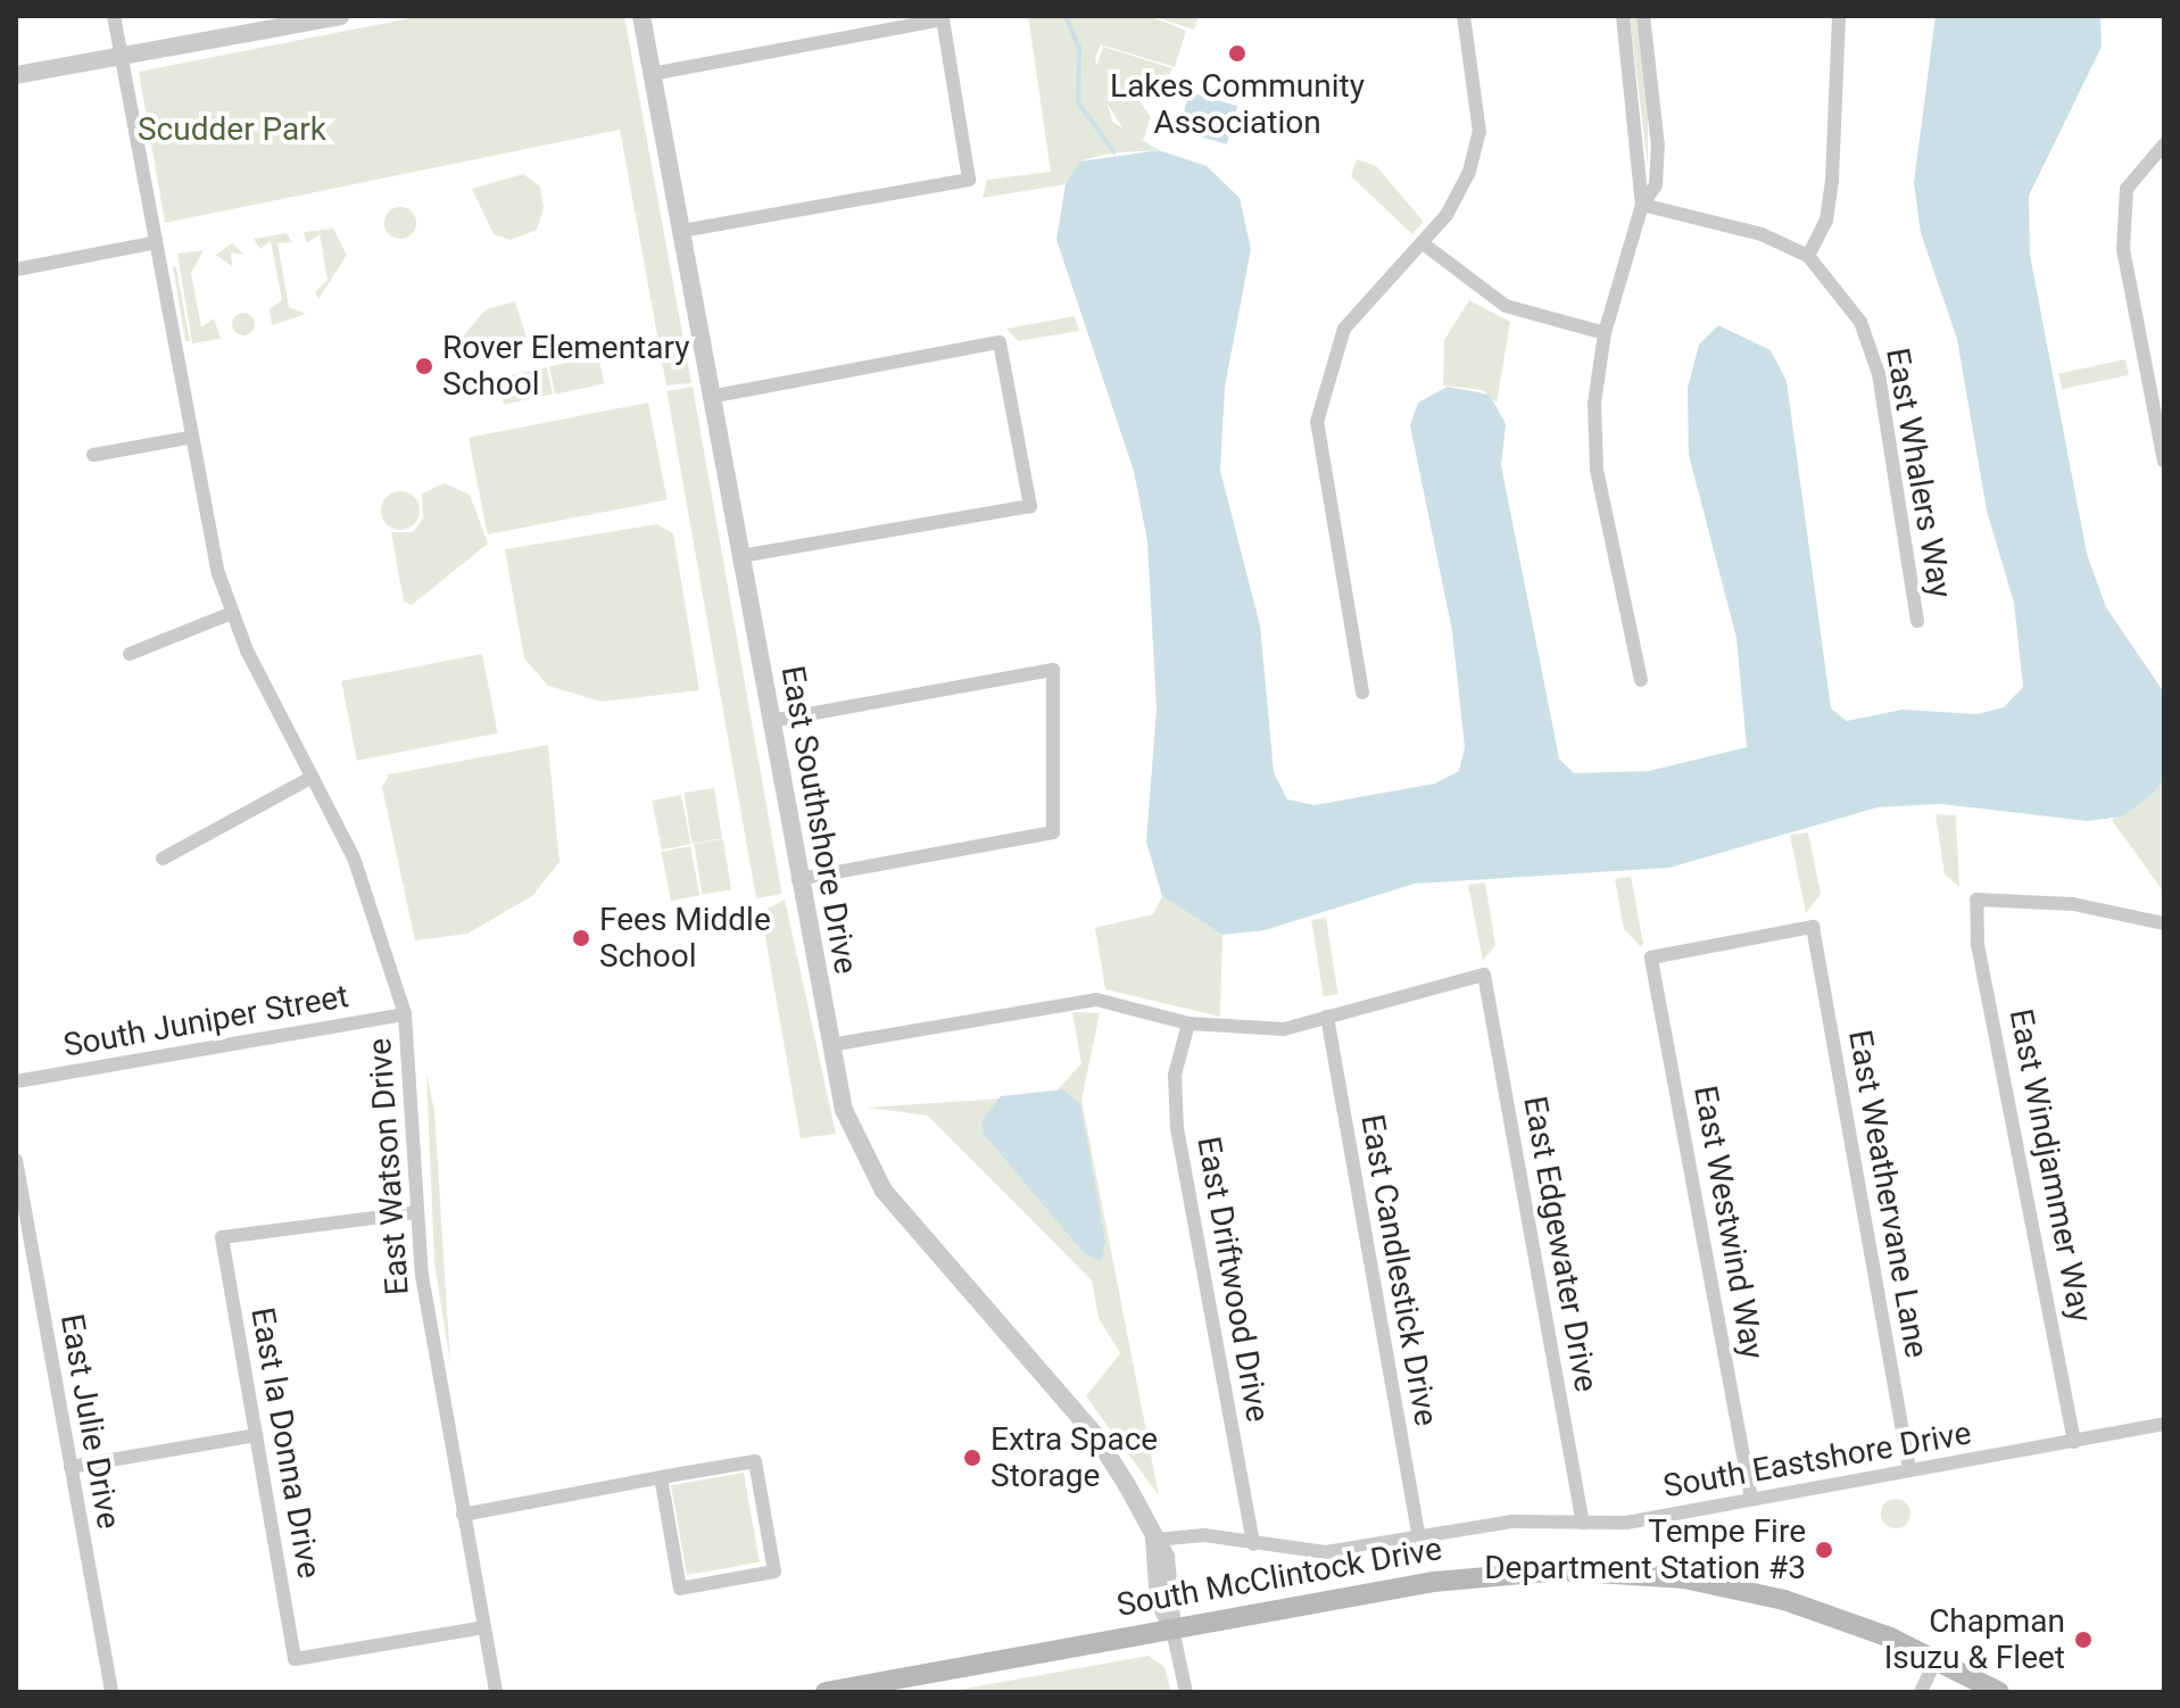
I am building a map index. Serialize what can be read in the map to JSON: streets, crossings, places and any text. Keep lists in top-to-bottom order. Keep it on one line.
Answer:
{"streets":{"main road":["South McClintock Drive"],"street":["East Whalers Way","East Southshore Drive","South Juniper Street","East Windjammer Way","East Watson Drive","East Weathervane Lane","East Westwind Way","East Edgewater Drive","East Candlestick Drive","East Driftwood Drive","East Julie Drive","East la Donna Drive","South Eastshore Drive"]},"crossings":[["East Southshore Drive","South Eastshore Drive"],["East Southshore Drive","South McClintock Drive"],["South Juniper Street","East Watson Drive"],["East Windjammer Way","South Eastshore Drive"],["East Watson Drive","East la Donna Drive"],["East Weathervane Lane","East Westwind Way"],["East Weathervane Lane","South Eastshore Drive"],["East Westwind Way","South Eastshore Drive"],["East Edgewater Drive","East Candlestick Drive"],["East Edgewater Drive","South Eastshore Drive"],["East Candlestick Drive","South Eastshore Drive"],["East Driftwood Drive","South Eastshore Drive"]],"parks":["Scudder Park"],"places":["Lakes Community Association","Rover Elementary School","Fees Middle School","Extra Space Storage","Tempe Fire Department Station #3","Chapman Isuzu & Fleet"]}
